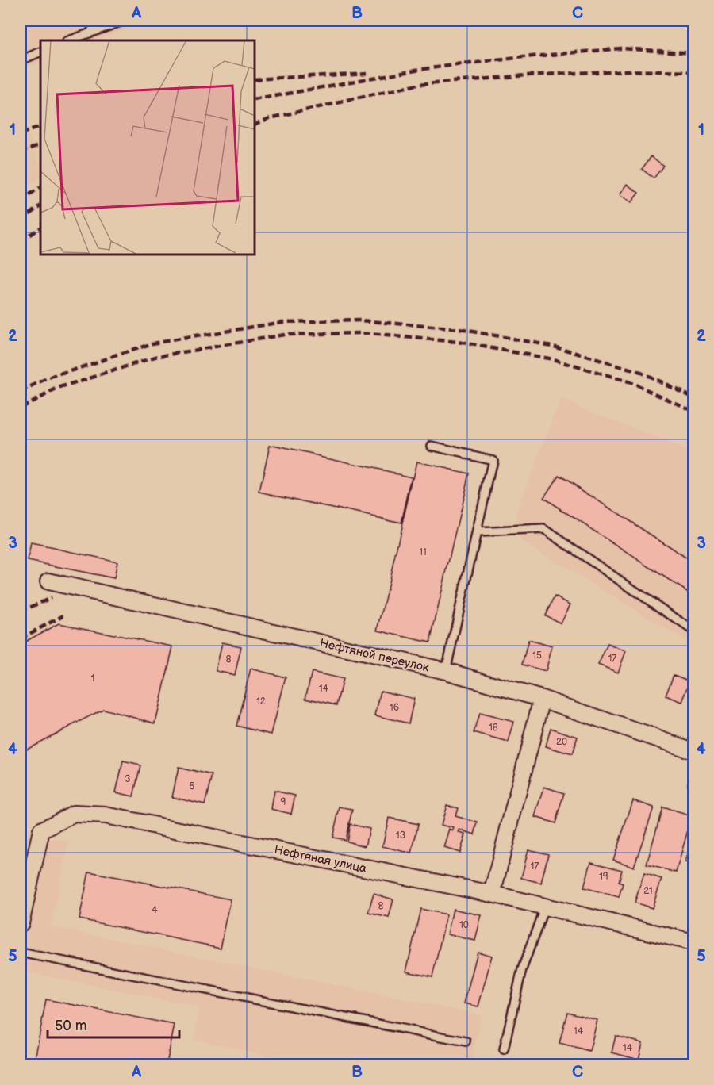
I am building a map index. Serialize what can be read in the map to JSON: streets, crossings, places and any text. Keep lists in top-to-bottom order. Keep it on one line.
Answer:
{"streets":{"street":["Нефтяной переулок","Нефтяная улица"]},"house_numbers":["11","15","17","8","1","14","12","16","18","20","3","5","9","13","17","19","21","8","4","10","14","14"],"scale_bar":"50 m","grid":{"columns":["A","B","C"],"rows":["1","2","3","4","5"]}}
